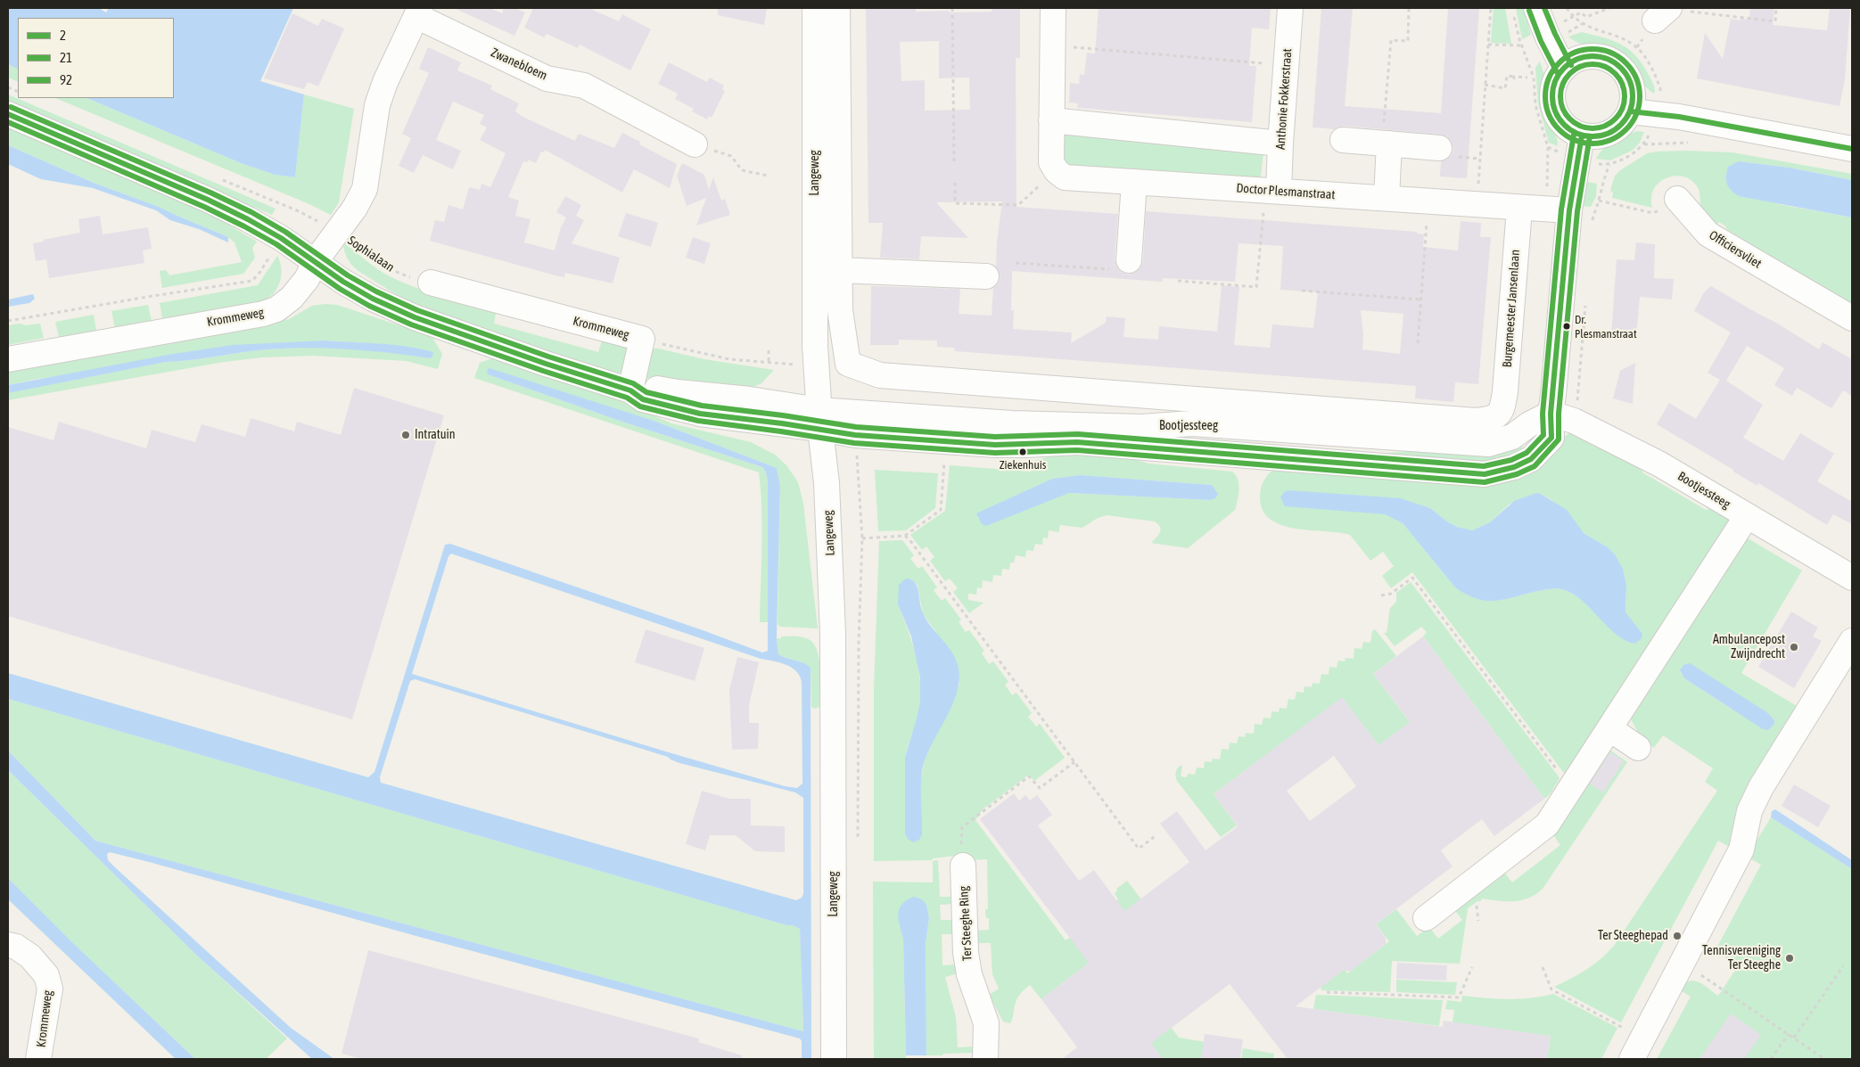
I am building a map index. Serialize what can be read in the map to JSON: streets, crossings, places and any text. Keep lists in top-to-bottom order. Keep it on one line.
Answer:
{"streets":{"street":["Zwanebloem","Anthonie Fokkerstraat","Langeweg","Doctor Plesmanstraat","Officiersvliet","Burgemeester Jansenlaan","Krommeweg","Bootjessteeg","Ter Steeghe Ring"],"path":["Sophialaan"]},"crossings":[["Zwanebloem","Sophialaan"],["Zwanebloem","Krommeweg"],["Anthonie Fokkerstraat","Doctor Plesmanstraat"],["Langeweg","Krommeweg"],["Langeweg","Bootjessteeg"],["Doctor Plesmanstraat","Burgemeester Jansenlaan"],["Sophialaan","Krommeweg"],["Burgemeester Jansenlaan","Bootjessteeg"]],"places":["Dr. Plesmanstraat","Intratuin","Ziekenhuis","Ambulancepost Zwijndrecht","Ter Steeghepad","Tennisvereniging Ter Steeghe"],"lines":["transit line 92","transit line 21","transit line 2"],"legend":["2","21","92"]}
